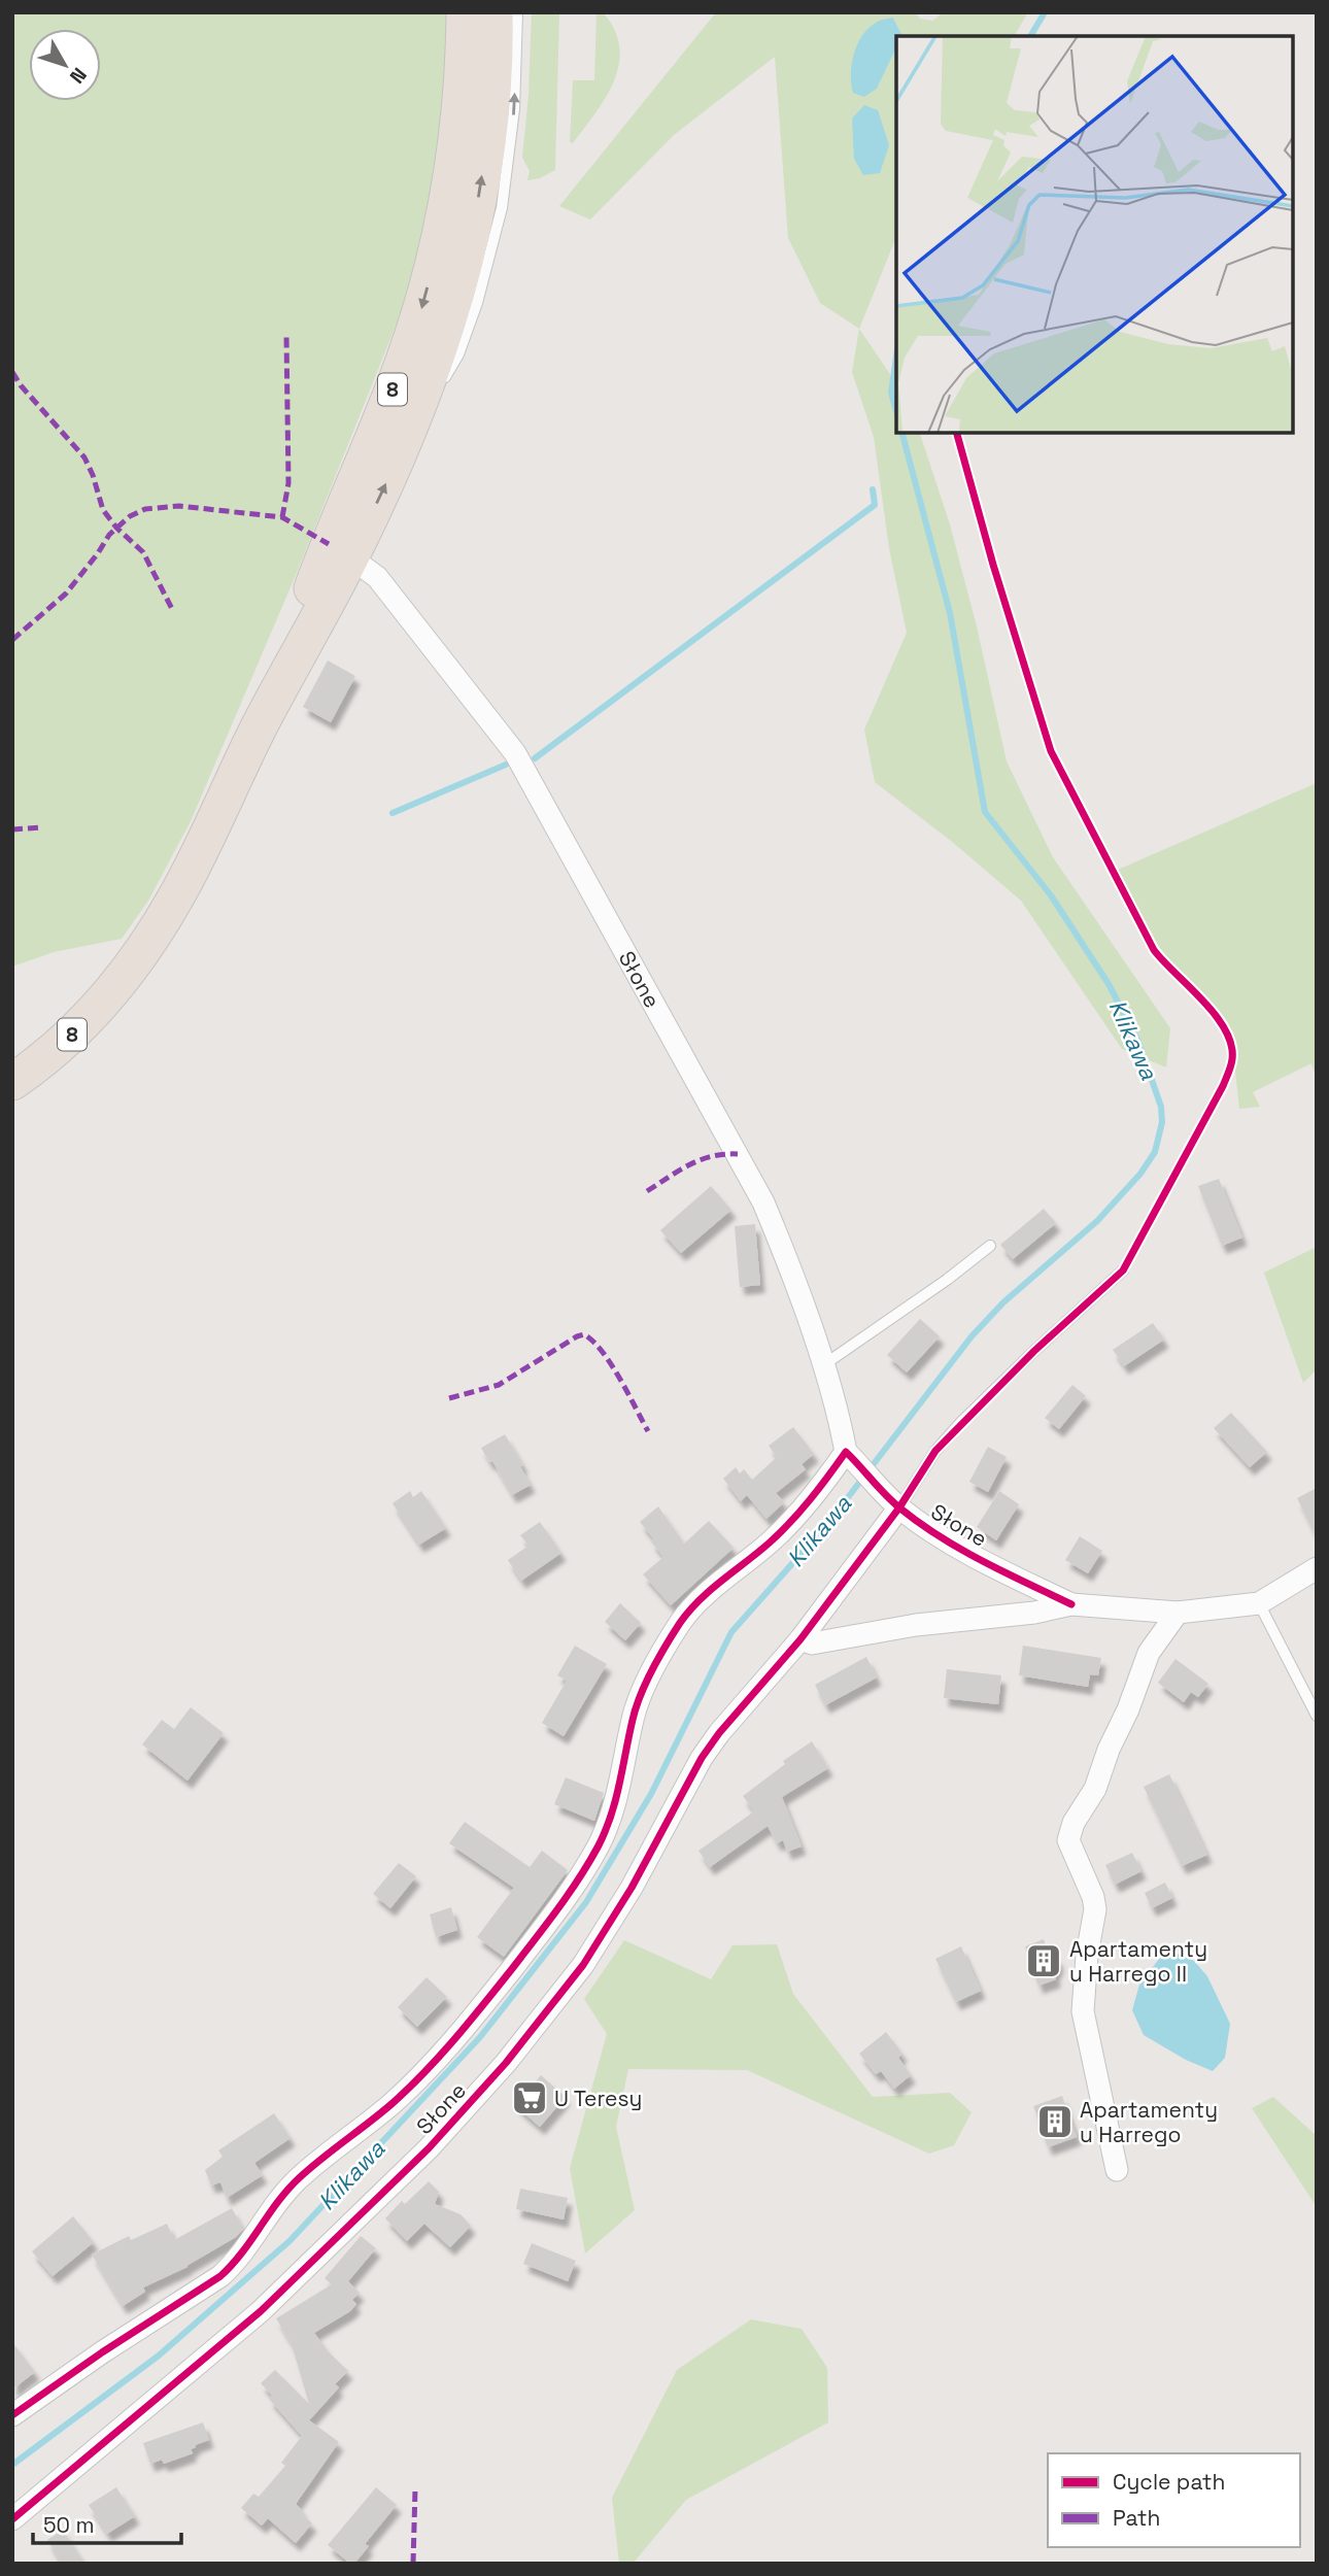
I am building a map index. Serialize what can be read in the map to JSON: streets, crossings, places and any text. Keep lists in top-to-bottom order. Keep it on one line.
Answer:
{"streets":{"highway":["8"],"street":["Słone"]},"crossings":[["8","Słone"]],"water":["Klikawa"],"places":{"building":["Apartamenty u Harrego II","Apartamenty u Harrego"],"supermarket":["U Teresy"]},"legend":["Cycle path","Path"],"scale_bar":"50 m","north":"bottom right"}
